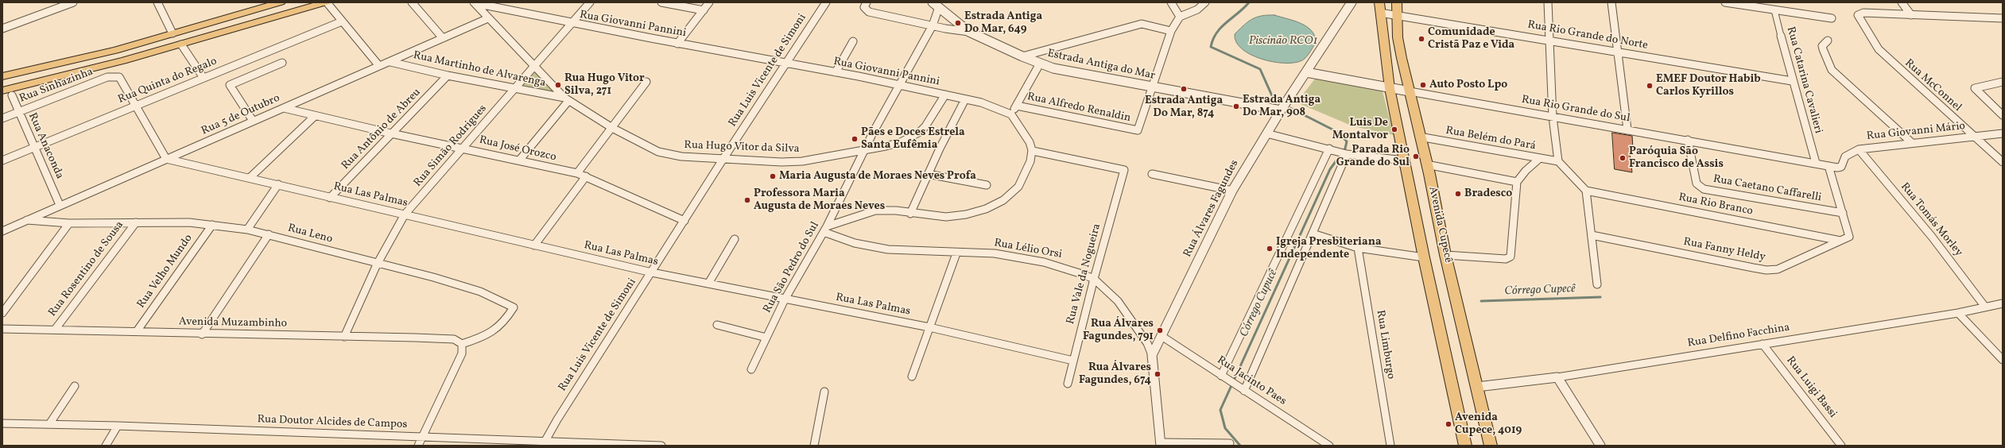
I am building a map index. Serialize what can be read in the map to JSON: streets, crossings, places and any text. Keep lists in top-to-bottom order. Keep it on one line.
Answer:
{"streets":{"main road":["Avenida Cupecê"],"street":["Rua Giovanni Pannini","Rua Rio Grande do Norte","Estrada Antiga do Mar","Rua Martinho de Alvarenga","Rua Luis Vicente de Simoni","Rua Catarina Cavalieri","Rua Quinta do Regalo","Rua Sinhazinha","Rua McConnel","Rua Alfredo Renaldin","Rua Rio Grande do Sul","Rua 5 de Outubro","Rua Antônio de Abreu","Rua Giovanni Mário","Rua Belém do Pará","Rua Anaconda","Rua Simão Rodrigues","Rua Hugo Vitor da Silva","Rua José Orozco","Rua Caetano Caffarelli","Rua Las Palmas","Rua Rio Branco","Rua Álvares Fagundes","Rua Tomás Morley","Rua Leno","Rua Lélio Orsi","Rua Fanny Heldy","Rua São Pedro do Sul","Rua Rosentino de Sousa","Rua Velho Mundo","Rua Vale da Nogueira","Avenida Muzambinho","Rua Delfino Facchina","Rua Limburgo","Rua Jacinto Paes","Rua Luigi Bassi","Rua Doutor Alcides de Campos"]},"crossings":[["Rua Giovanni Pannini","Rua Luis Vicente de Simoni"],["Rua Giovanni Pannini","Rua Simão Rodrigues"],["Rua Giovanni Pannini","Rua Hugo Vitor da Silva"],["Rua Giovanni Pannini","Rua São Pedro do Sul"],["Rua Rio Grande do Norte","Rua Catarina Cavalieri"],["Rua Rio Grande do Norte","Avenida Cupecê"],["Estrada Antiga do Mar","Rua Alfredo Renaldin"],["Estrada Antiga do Mar","Rua Álvares Fagundes"],["Estrada Antiga do Mar","Rua São Pedro do Sul"],["Rua Martinho de Alvarenga","Rua 5 de Outubro"],["Rua Martinho de Alvarenga","Rua Antônio de Abreu"],["Rua Martinho de Alvarenga","Rua Simão Rodrigues"],["Rua Martinho de Alvarenga","Rua Hugo Vitor da Silva"],["Rua Luis Vicente de Simoni","Rua Hugo Vitor da Silva"],["Rua Luis Vicente de Simoni","Rua José Orozco"],["Rua Luis Vicente de Simoni","Rua Las Palmas"],["Rua Luis Vicente de Simoni","Rua Doutor Alcides de Campos"],["Rua Catarina Cavalieri","Rua Rio Grande do Sul"],["Rua Quinta do Regalo","Rua Sinhazinha"],["Rua Quinta do Regalo","Rua Anaconda"],["Rua Sinhazinha","Rua Anaconda"],["Rua McConnel","Rua Giovanni Mário"],["Rua Rio Grande do Sul","Rua Giovanni Mário"],["Rua Rio Grande do Sul","Rua Caetano Caffarelli"],["Rua Rio Grande do Sul","Rua Álvares Fagundes"],["Rua Rio Grande do Sul","Avenida Cupecê"],["Rua Rio Grande do Sul","Rua Fanny Heldy"],["Rua 5 de Outubro","Rua Anaconda"],["Rua 5 de Outubro","Rua Hugo Vitor da Silva"],["Rua 5 de Outubro","Rua José Orozco"],["Rua 5 de Outubro","Rua Las Palmas"],["Rua 5 de Outubro","Rua Leno"],["Rua Antônio de Abreu","Rua José Orozco"],["Rua Antônio de Abreu","Rua Las Palmas"],["Rua Giovanni Mário","Rua Tomás Morley"],["Rua Belém do Pará","Avenida Cupecê"],["Rua Simão Rodrigues","Rua Hugo Vitor da Silva"],["Rua Simão Rodrigues","Rua José Orozco"],["Rua Simão Rodrigues","Rua Las Palmas"],["Rua Simão Rodrigues","Rua Leno"],["Rua Simão Rodrigues","Avenida Muzambinho"],["Rua Hugo Vitor da Silva","Rua São Pedro do Sul"],["Rua Caetano Caffarelli","Rua Fanny Heldy"],["Rua Las Palmas","Rua São Pedro do Sul"],["Rua Las Palmas","Rua Vale da Nogueira"],["Rua Rio Branco","Rua Fanny Heldy"],["Rua Álvares Fagundes","Rua Lélio Orsi"],["Rua Álvares Fagundes","Rua Jacinto Paes"],["Rua Tomás Morley","Rua Delfino Facchina"],["Avenida Cupecê","Rua Delfino Facchina"],["Rua Leno","Rua Rosentino de Sousa"],["Rua Leno","Rua Velho Mundo"],["Rua Leno","Avenida Muzambinho"],["Rua Lélio Orsi","Rua São Pedro do Sul"],["Rua Lélio Orsi","Rua Vale da Nogueira"],["Rua Rosentino de Sousa","Avenida Muzambinho"],["Rua Velho Mundo","Avenida Muzambinho"],["Rua Delfino Facchina","Rua Luigi Bassi"]],"water":["Piscinão RCO1","Córrego Cupecê","Córrego Cupucê"],"places":["Estrada Antiga Do Mar, 649","Comunidade Cristã Paz e Vida","Rua Hugo Vitor Silva, 271","Auto Posto Lpo","EMEF Doutor Habib Carlos Kyrillos","Estrada Antiga Do Mar, 874","Estrada Antiga Do Mar, 908","Luis De Montalvor","Pães e Doces Estrela Santa Eufêmia","Parada Rio Grande do Sul","Paróquia São Francisco de Assis","Maria Augusta de Moraes Neves Profa","Bradesco","Professora Maria Augusta de Moraes Neves","Igreja Presbiteriana Independente","Rua Álvares Fagundes, 791","Rua Álvares Fagundes, 674","Avenida Cupece, 4019"]}
